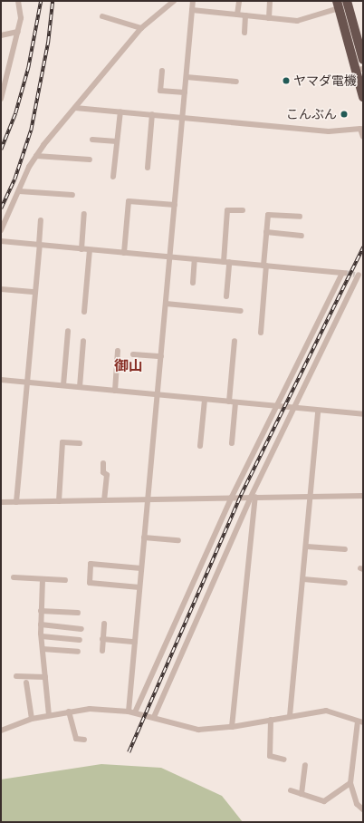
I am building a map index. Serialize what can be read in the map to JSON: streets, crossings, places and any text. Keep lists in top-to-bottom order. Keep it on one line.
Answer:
{"districts":["御山"],"places":["ヤマダ電機","こんぶん"]}
